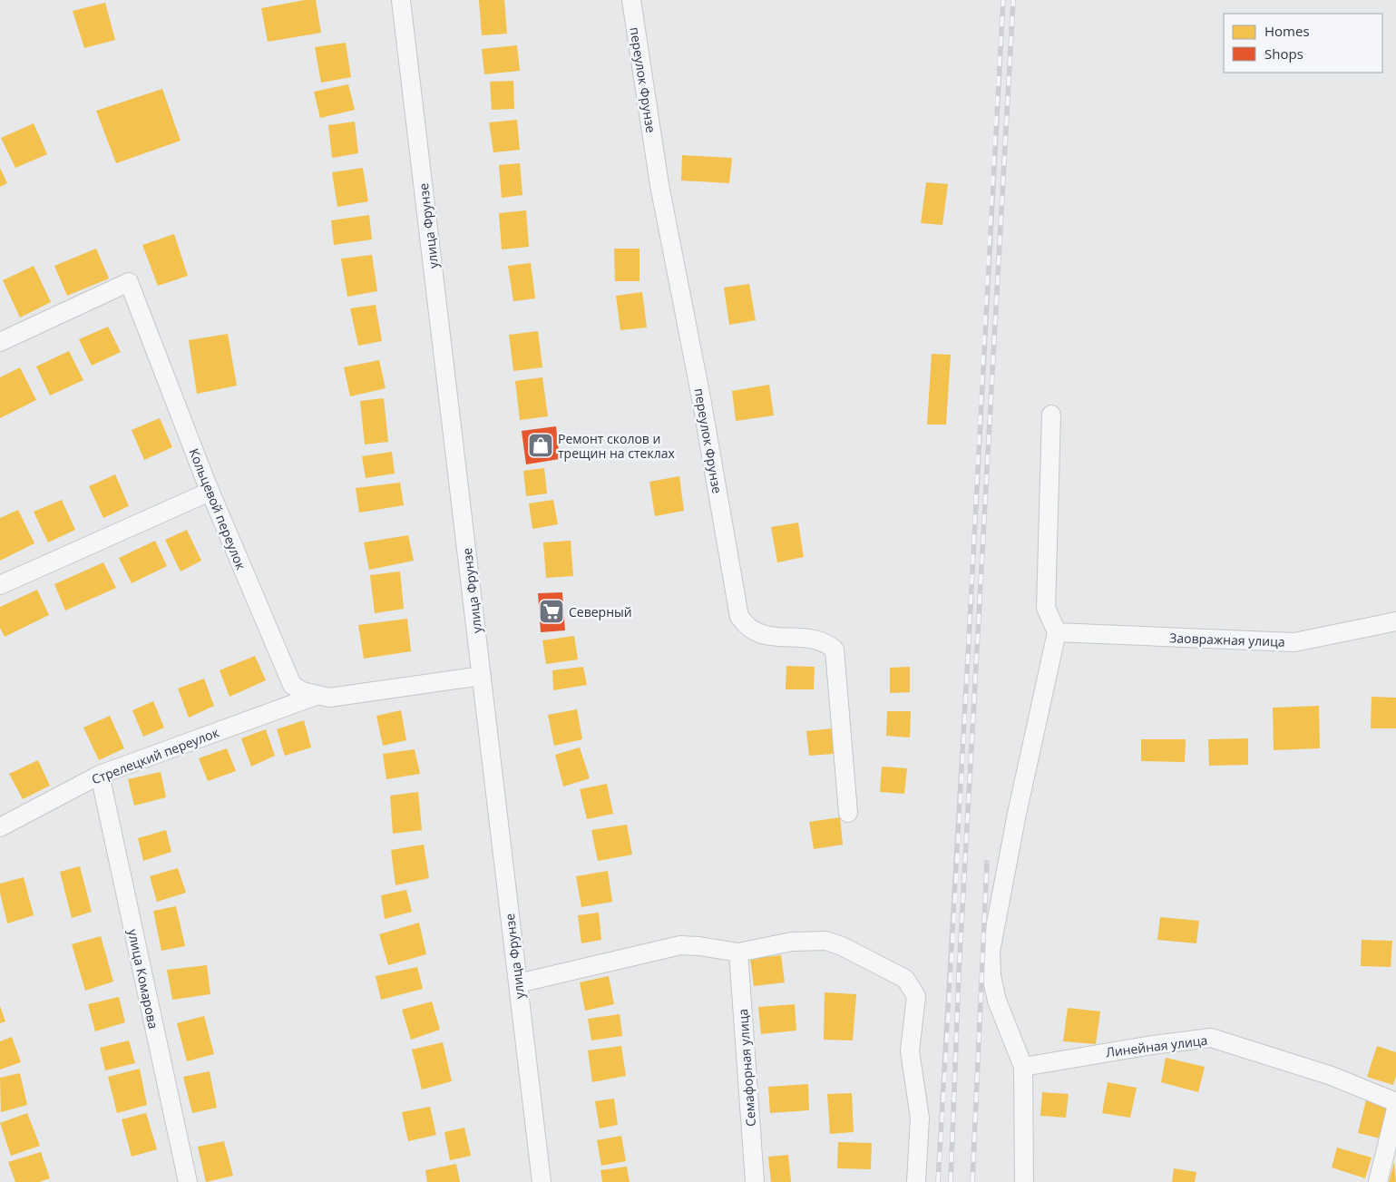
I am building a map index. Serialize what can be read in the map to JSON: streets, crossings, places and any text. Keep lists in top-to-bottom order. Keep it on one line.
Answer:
{"streets":{"street":["переулок Фрунзе","улица Фрунзе","Кольцевой переулок","Заовражная улица","Стрелецкий переулок","улица Комарова","Линейная улица","Семафорная улица"]},"crossings":[["улица Фрунзе","Кольцевой переулок"],["Кольцевой переулок","Стрелецкий переулок"],["Стрелецкий переулок","улица Комарова"]],"places":{"shop":["Ремонт сколов и трещин на стеклах"],"supermarket":["Северный"]},"legend":["Homes","Shops"]}
